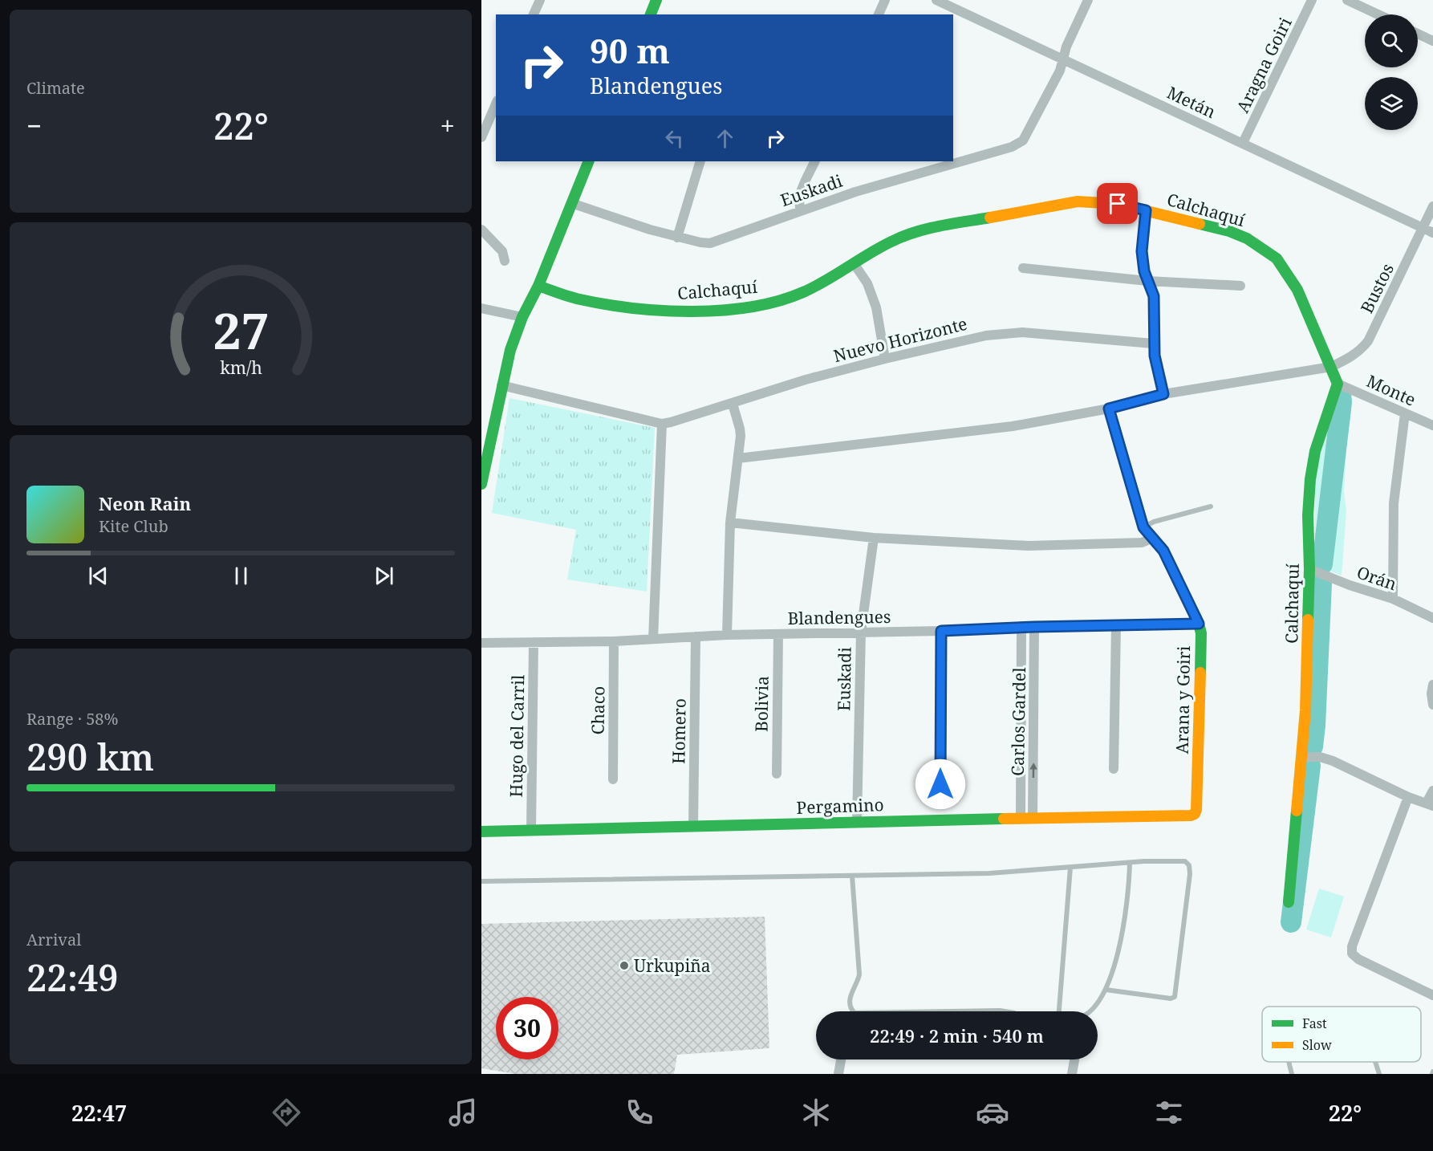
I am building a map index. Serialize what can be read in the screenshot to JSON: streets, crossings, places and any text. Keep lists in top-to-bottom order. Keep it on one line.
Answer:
{"streets":{"street":["Aragna Goiri","Metán","Euskadi","Calchaquí","Bustos","Nuevo Horizonte","Monte","Orán","Blandengues","Arana y Goiri","Bolivia","Chaco","Carlos Gardel","Homero","Hugo del Carril","Pergamino"]},"crossings":[["Aragna Goiri","Metán"],["Metán","Euskadi"],["Metán","Bustos"],["Euskadi","Blandengues"],["Euskadi","Pergamino"],["Calchaquí","Bustos"],["Calchaquí","Monte"],["Calchaquí","Orán"],["Bustos","Arana y Goiri"],["Blandengues","Arana y Goiri"],["Blandengues","Bolivia"],["Blandengues","Chaco"],["Blandengues","Carlos Gardel"],["Blandengues","Homero"],["Blandengues","Hugo del Carril"],["Arana y Goiri","Pergamino"],["Carlos Gardel","Pergamino"],["Homero","Pergamino"],["Hugo del Carril","Pergamino"]],"places":["Urkupiña"],"legend":["Fast","Slow"],"page":{"tile":["Climate",["Range · 58%","290 km"],["Arrival","22:49"]],"turn":["90 m","Blandengues"],"heat":["−","22°","+"],"song":["Neon Rain","Kite Club"],"limit":"30","trip":"22:49 · 2 min · 540 m","tabs":["22:47","22°"],"gauge":["27","km/h"]}}
